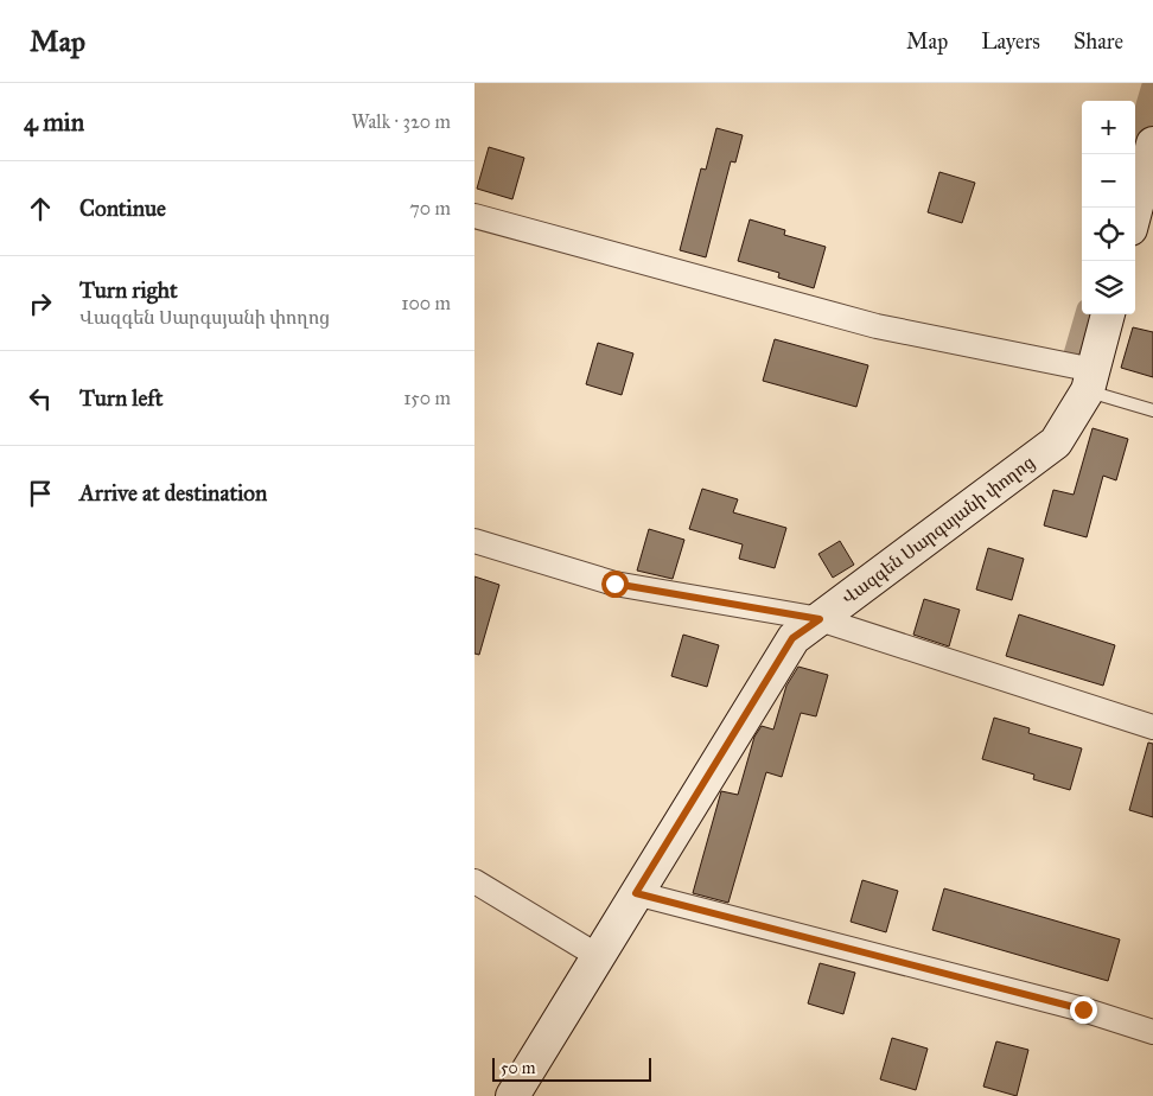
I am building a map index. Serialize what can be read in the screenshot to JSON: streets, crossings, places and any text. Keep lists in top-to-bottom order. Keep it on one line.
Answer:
{"streets":{"street":["Վազգեն Սարգսյանի փողոց"]},"scale_bar":"50 m","page":{"header":"Map","nav":["Map","Layers","Share"],"heading":["4 min","Walk · 320 m"],"map_buttons":["+","−"],"list":[["Continue","70 m"],["Turn right","Վազգեն Սարգսյանի փողոց","100 m"],["Turn left","150 m"],"Arrive at destination"],"scale":"50 m"}}
